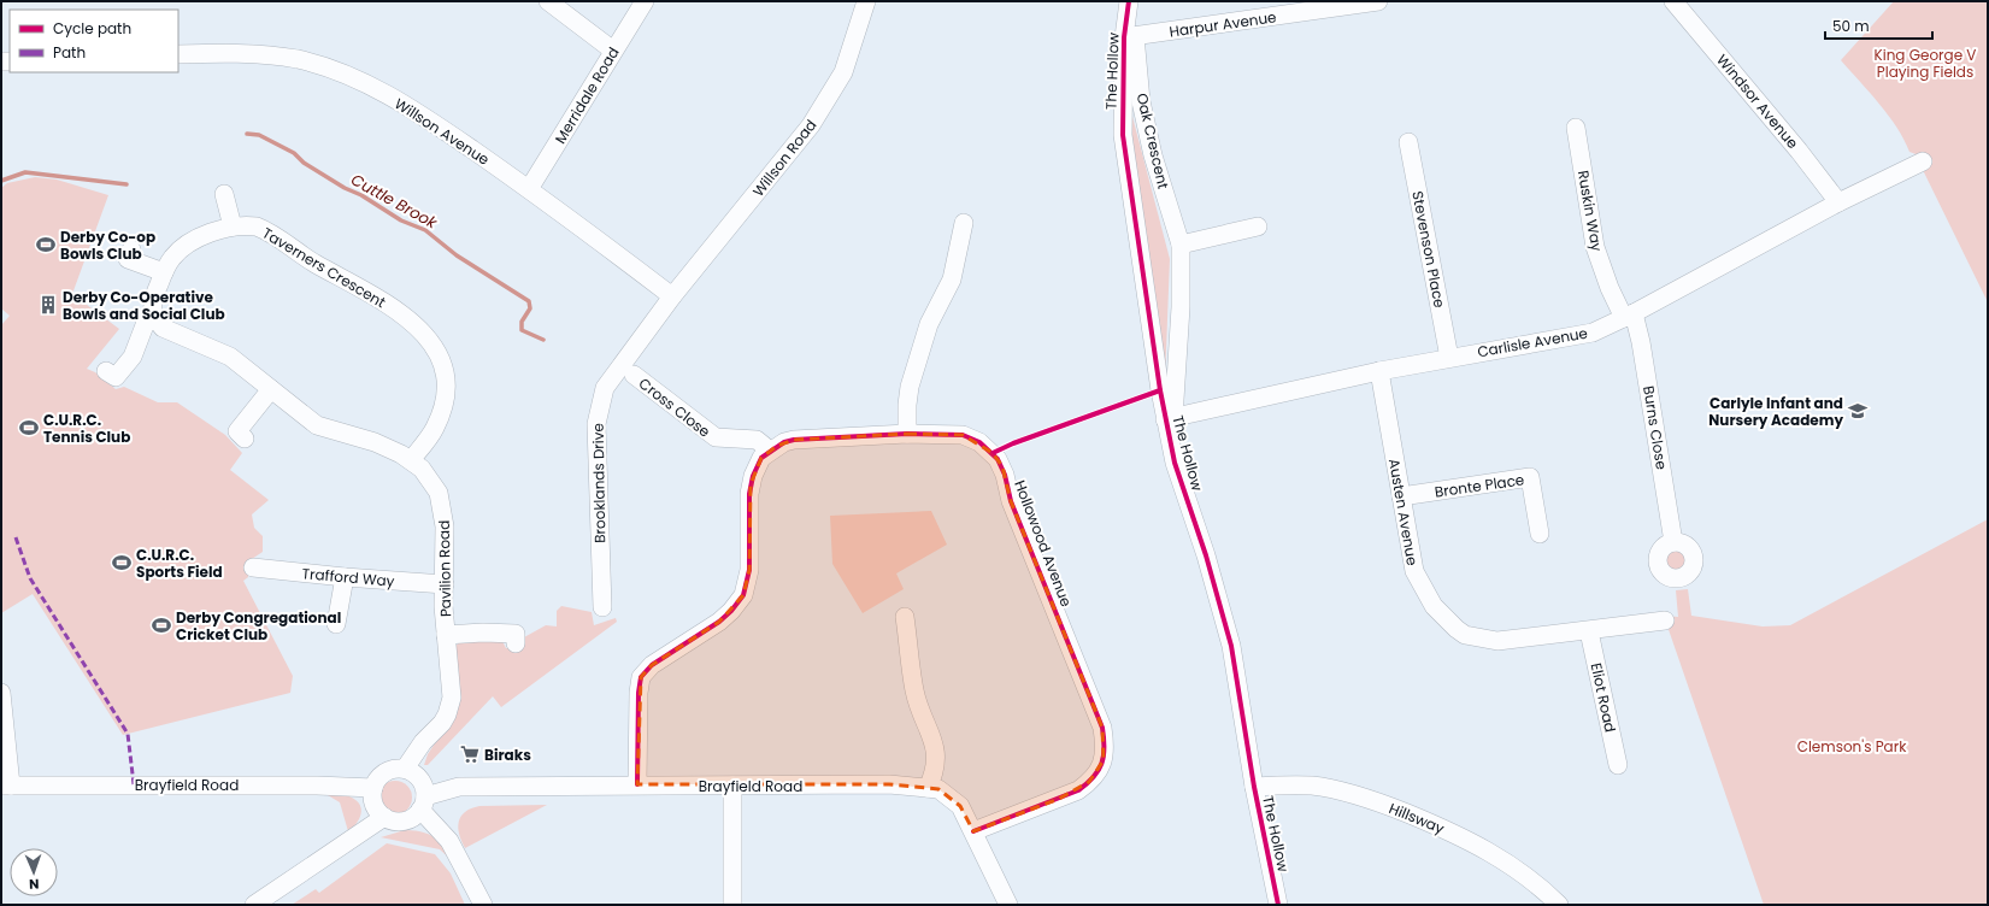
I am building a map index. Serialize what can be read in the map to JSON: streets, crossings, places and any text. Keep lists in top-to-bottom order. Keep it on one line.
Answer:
{"streets":{"street":["Harpur Avenue","The Hollow","Merridale Road","Windsor Avenue","Willson Avenue","Oak Crescent","Willson Road","Ruskin Way","Stevenson Place","Taverners Crescent","Carlisle Avenue","Cross Close","Burns Close","Brooklands Drive","Bronte Place","Austen Avenue","Hollowood Avenue","Pavilion Road","Trafford Way","Eliot Road","Brayfield Road","Hillsway"]},"crossings":[["Harpur Avenue","The Hollow"],["Harpur Avenue","Oak Crescent"],["The Hollow","Oak Crescent"],["The Hollow","Carlisle Avenue"],["The Hollow","Hillsway"],["Merridale Road","Willson Avenue"],["Windsor Avenue","Carlisle Avenue"],["Willson Avenue","Willson Road"],["Willson Avenue","Brooklands Drive"],["Oak Crescent","Carlisle Avenue"],["Willson Road","Brooklands Drive"],["Ruskin Way","Carlisle Avenue"],["Ruskin Way","Burns Close"],["Stevenson Place","Carlisle Avenue"],["Taverners Crescent","Pavilion Road"],["Carlisle Avenue","Burns Close"],["Carlisle Avenue","Austen Avenue"],["Cross Close","Hollowood Avenue"],["Bronte Place","Austen Avenue"],["Austen Avenue","Eliot Road"],["Hollowood Avenue","Brayfield Road"],["Pavilion Road","Trafford Way"],["Pavilion Road","Brayfield Road"]],"water":["Cuttle Brook"],"parks":["King George V Playing Fields","Clemson's Park"],"places":{"sports":["Derby Co-op Bowls Club","C.U.R.C. Tennis Club","C.U.R.C. Sports Field","Derby Congregational Cricket Club"],"building":["Derby Co-Operative Bowls and Social Club"],"school or university":["Carlyle Infant and Nursery Academy"],"supermarket":["Biraks"]},"legend":["Cycle path","Path"],"scale_bar":"50 m","north":"bottom"}
